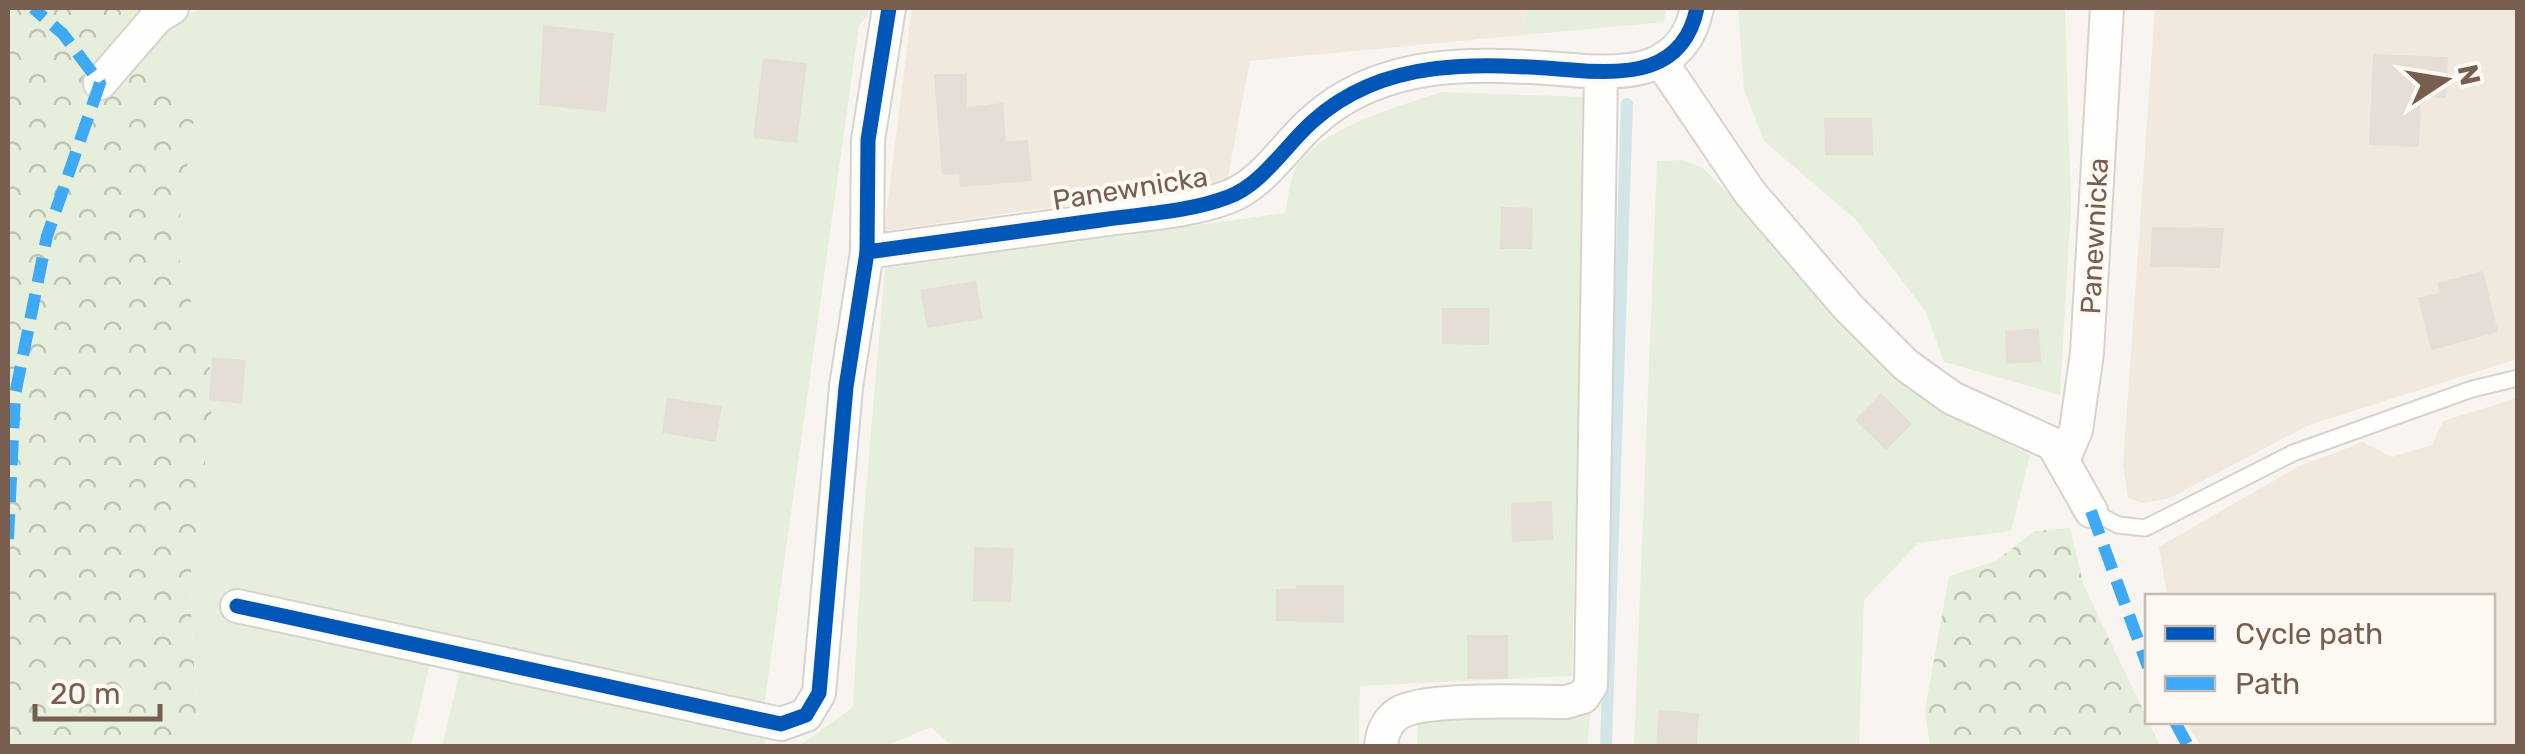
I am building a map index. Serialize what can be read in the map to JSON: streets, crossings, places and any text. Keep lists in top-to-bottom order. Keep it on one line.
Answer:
{"streets":{"street":["Panewnicka"]},"legend":["Cycle path","Path"],"scale_bar":"20 m","north":"right"}
